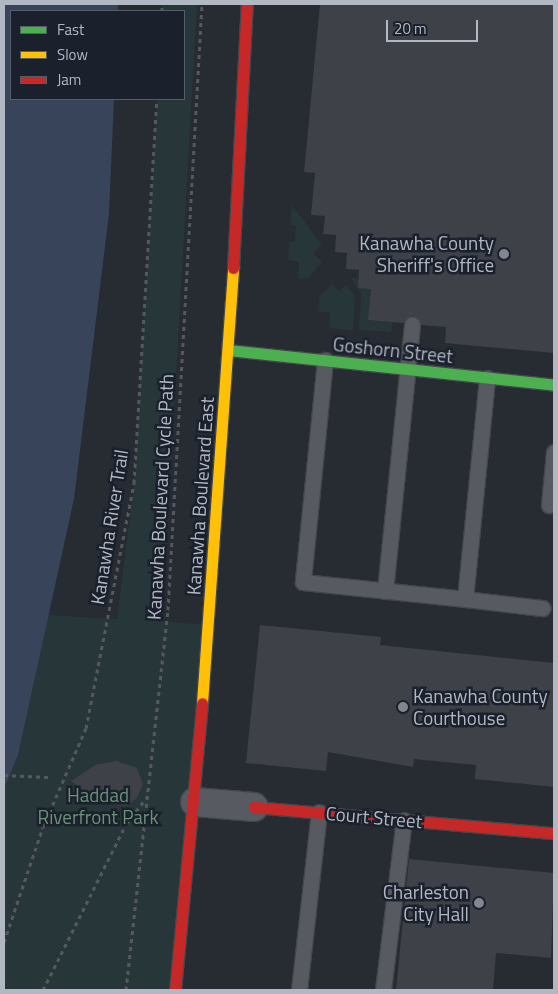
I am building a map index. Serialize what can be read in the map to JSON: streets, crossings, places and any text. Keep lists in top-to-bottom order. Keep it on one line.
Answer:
{"streets":{"main road":["Goshorn Street","Kanawha Boulevard East","Court Street"],"path":["Kanawha Boulevard Cycle Path","Kanawha River Trail"]},"crossings":[["Goshorn Street","Kanawha Boulevard East"],["Kanawha Boulevard East","Court Street"]],"parks":["Haddad Riverfront Park"],"places":["Kanawha County Sheriff's Office","Kanawha County Courthouse","Charleston City Hall"],"legend":["Fast","Slow","Jam"],"scale_bar":"20 m"}
